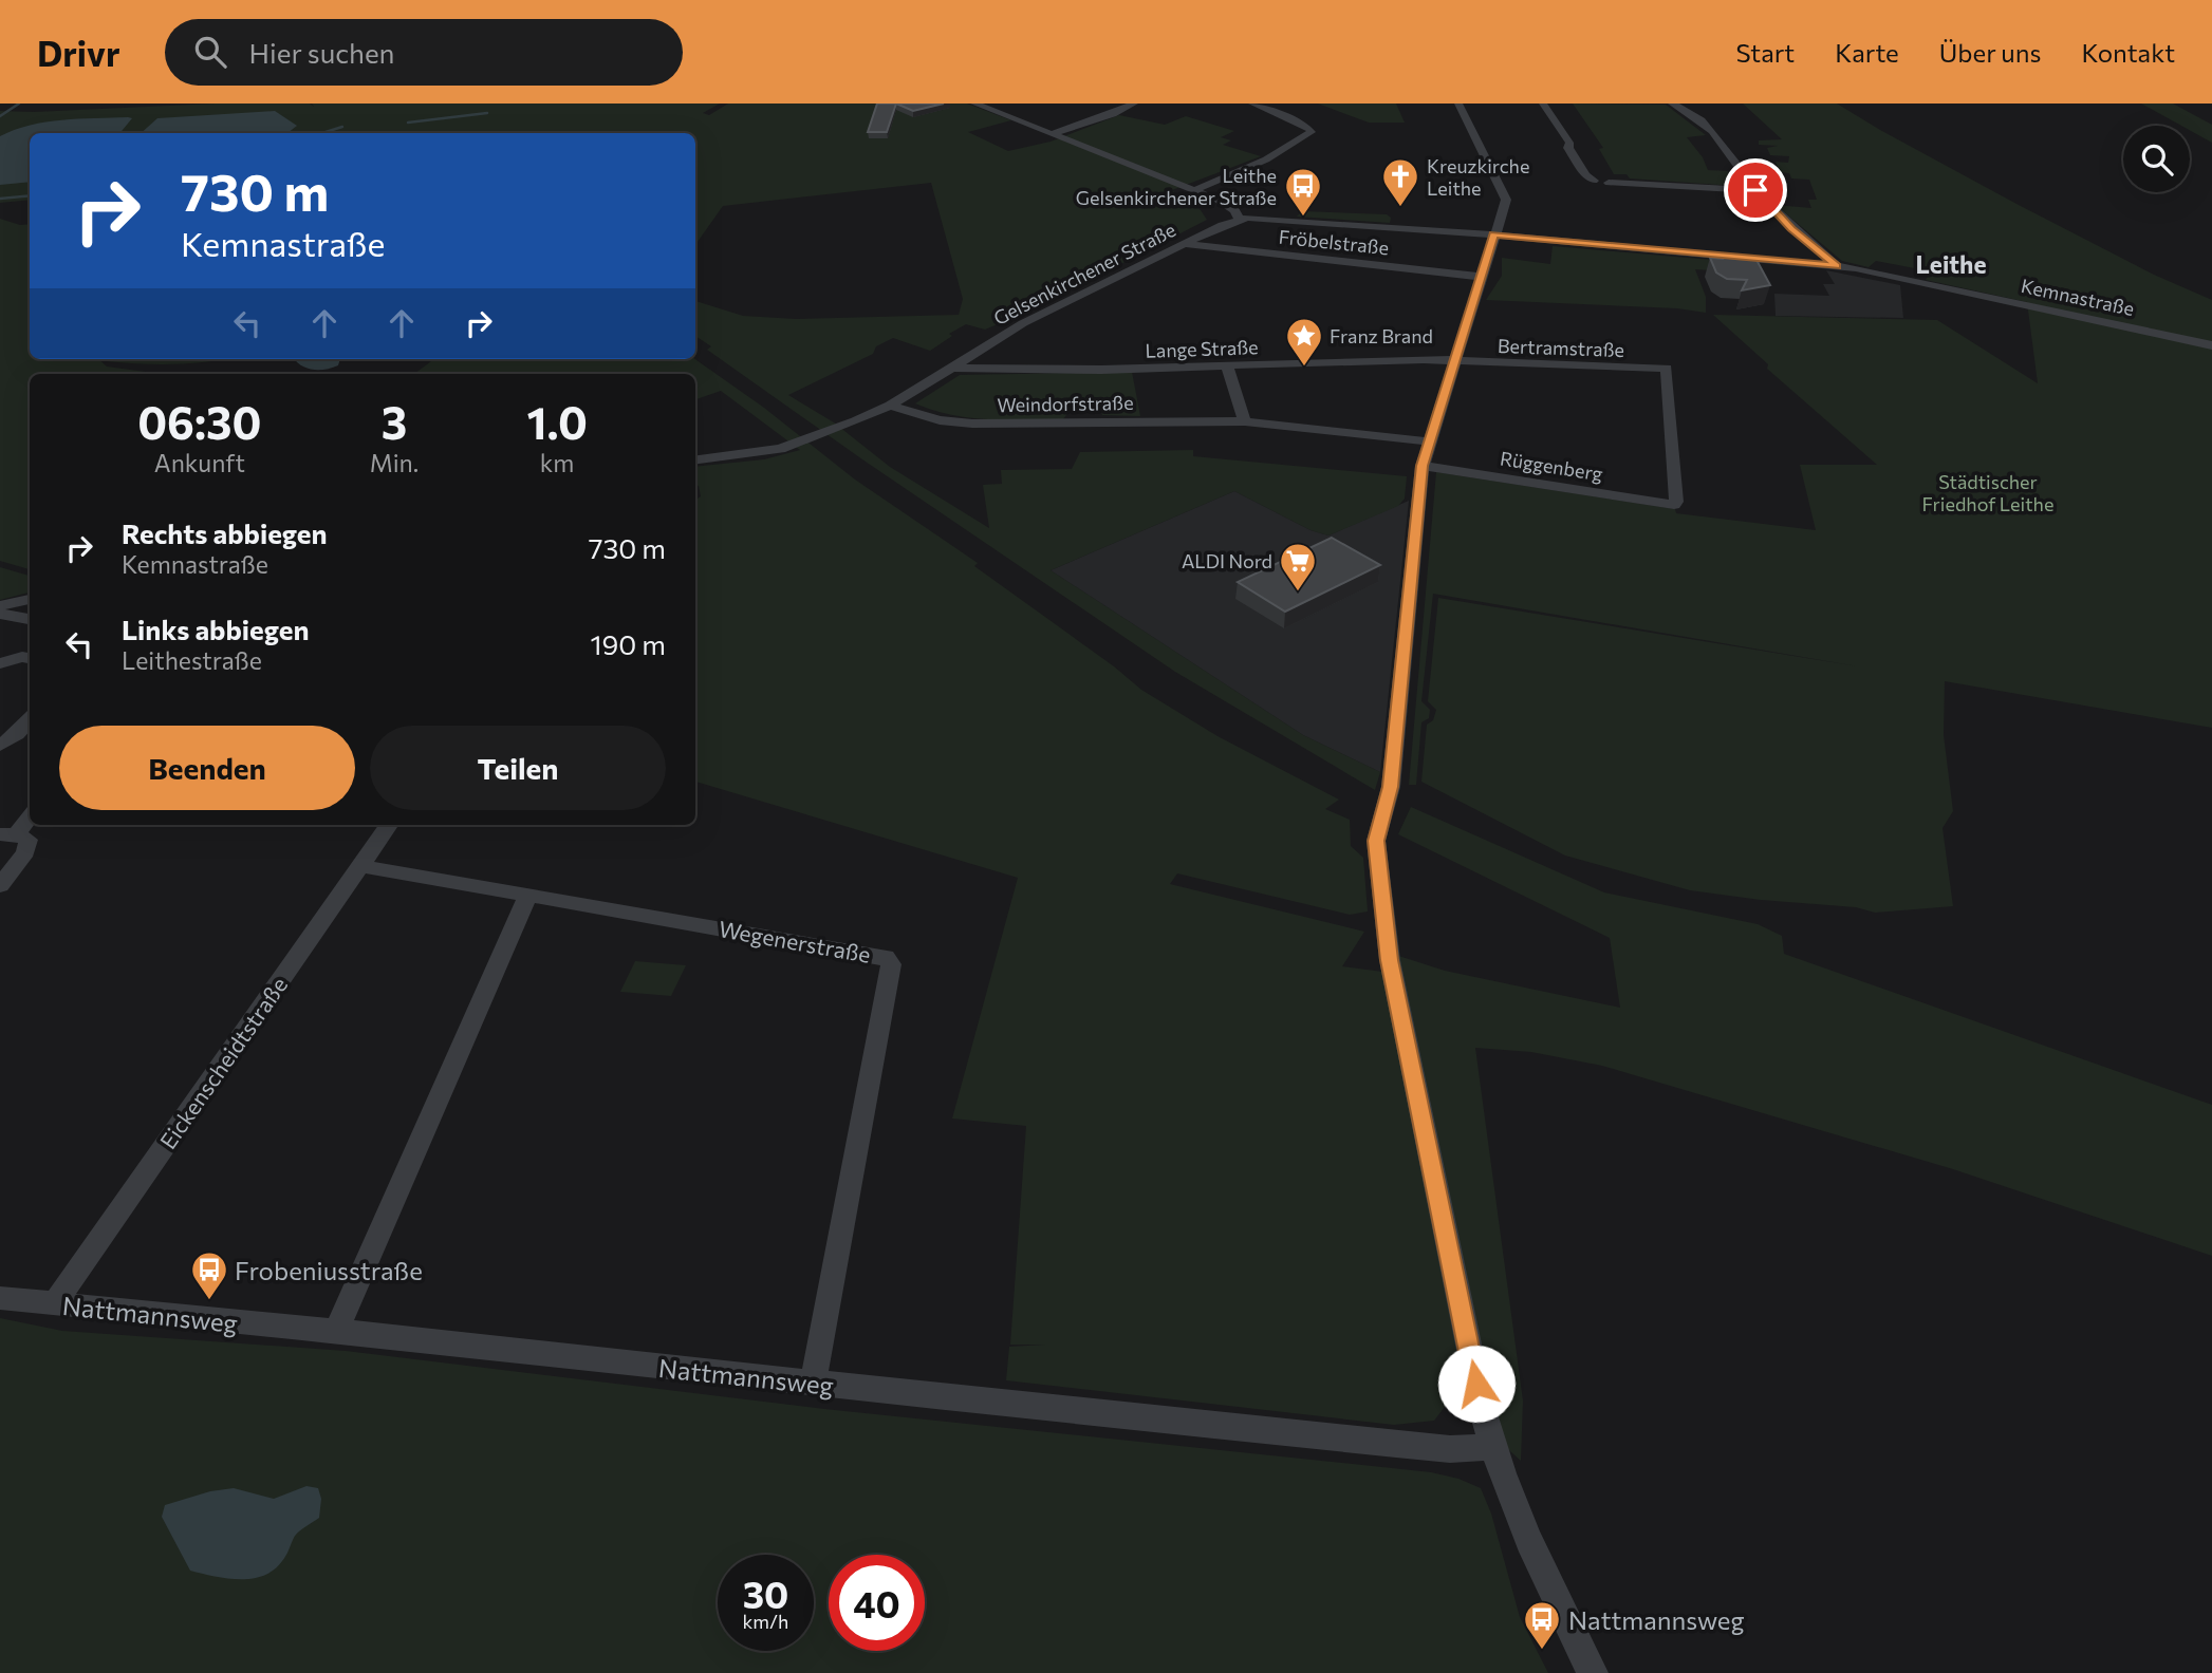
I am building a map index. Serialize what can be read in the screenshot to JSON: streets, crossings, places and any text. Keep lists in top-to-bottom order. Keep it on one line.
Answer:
{"streets":{"street":["Fröbelstraße","Gelsenkirchener Straße","Kemnastraße","Bertramstraße","Lange Straße","Weindorfstraße","Rüggenberg","Wegenerstraße","Eickenscheidtstraße","Nattmannsweg"]},"crossings":[["Fröbelstraße","Gelsenkirchener Straße"],["Gelsenkirchener Straße","Kemnastraße"],["Gelsenkirchener Straße","Lange Straße"],["Gelsenkirchener Straße","Weindorfstraße"],["Bertramstraße","Lange Straße"],["Bertramstraße","Rüggenberg"],["Wegenerstraße","Eickenscheidtstraße"],["Wegenerstraße","Nattmannsweg"],["Eickenscheidtstraße","Nattmannsweg"]],"districts":["Leithe"],"parks":["Städtischer Friedhof Leithe"],"places":{"church":["Kreuzkirche Leithe"],"bus stop":["Leithe Gelsenkirchener Straße","Frobeniusstraße","Nattmannsweg"],"place":["Franz Brand"],"supermarket":["ALDI Nord"]},"page":{"header":"Drivr","search":"Hier suchen","nav":["Start","Karte","Über uns","Kontakt"],"turn":["730 m","Kemnastraße"],"eta":["06:30","Ankunft","3","Min.","1.0","km"],"list":[{"name":"Rechts abbiegen","note":"Kemnastraße","value":"730 m"},{"name":"Links abbiegen","note":"Leithestraße","value":"190 m"}],"buttons":["Beenden","Teilen"],"speed":"30 km/h","limit":"40"}}
